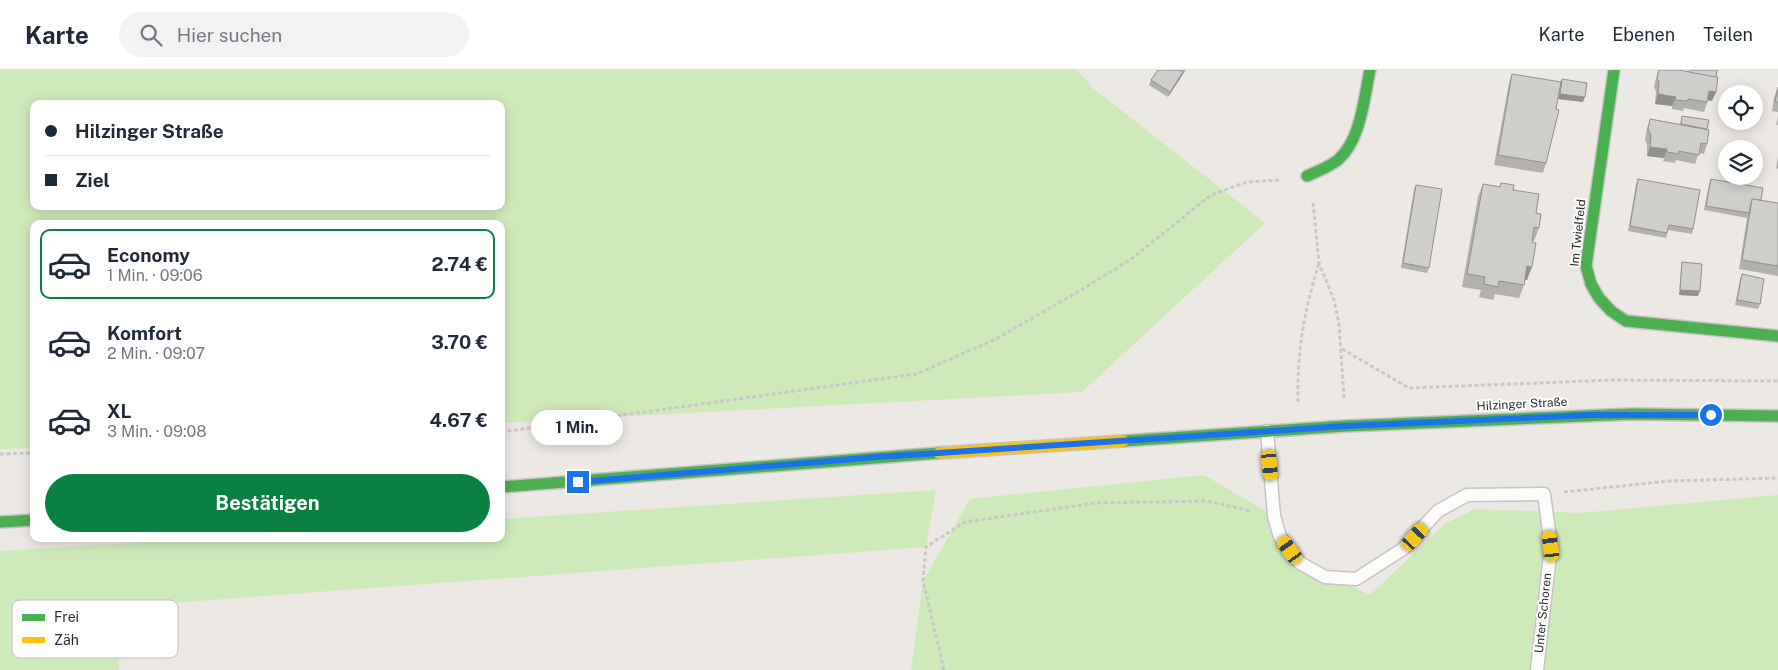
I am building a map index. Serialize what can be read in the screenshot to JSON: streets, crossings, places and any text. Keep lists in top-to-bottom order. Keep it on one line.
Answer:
{"streets":{"main road":["Im Twielfeld","Hilzinger Straße"],"lane":["Unter Schoren"]},"legend":["Frei","Zäh"],"page":{"header":"Karte","search":"Hier suchen","nav":["Karte","Ebenen","Teilen"],"banner":["Hilzinger Straße","Ziel"],"list":[{"name":"Economy","note":"1 Min. · 09:06","value":"2.74 €"},{"name":"Komfort","note":"2 Min. · 09:07","value":"3.70 €"},{"name":"XL","note":"3 Min. · 09:08","value":"4.67 €"}],"bubble":"1 Min.","buttons":"Bestätigen"}}
